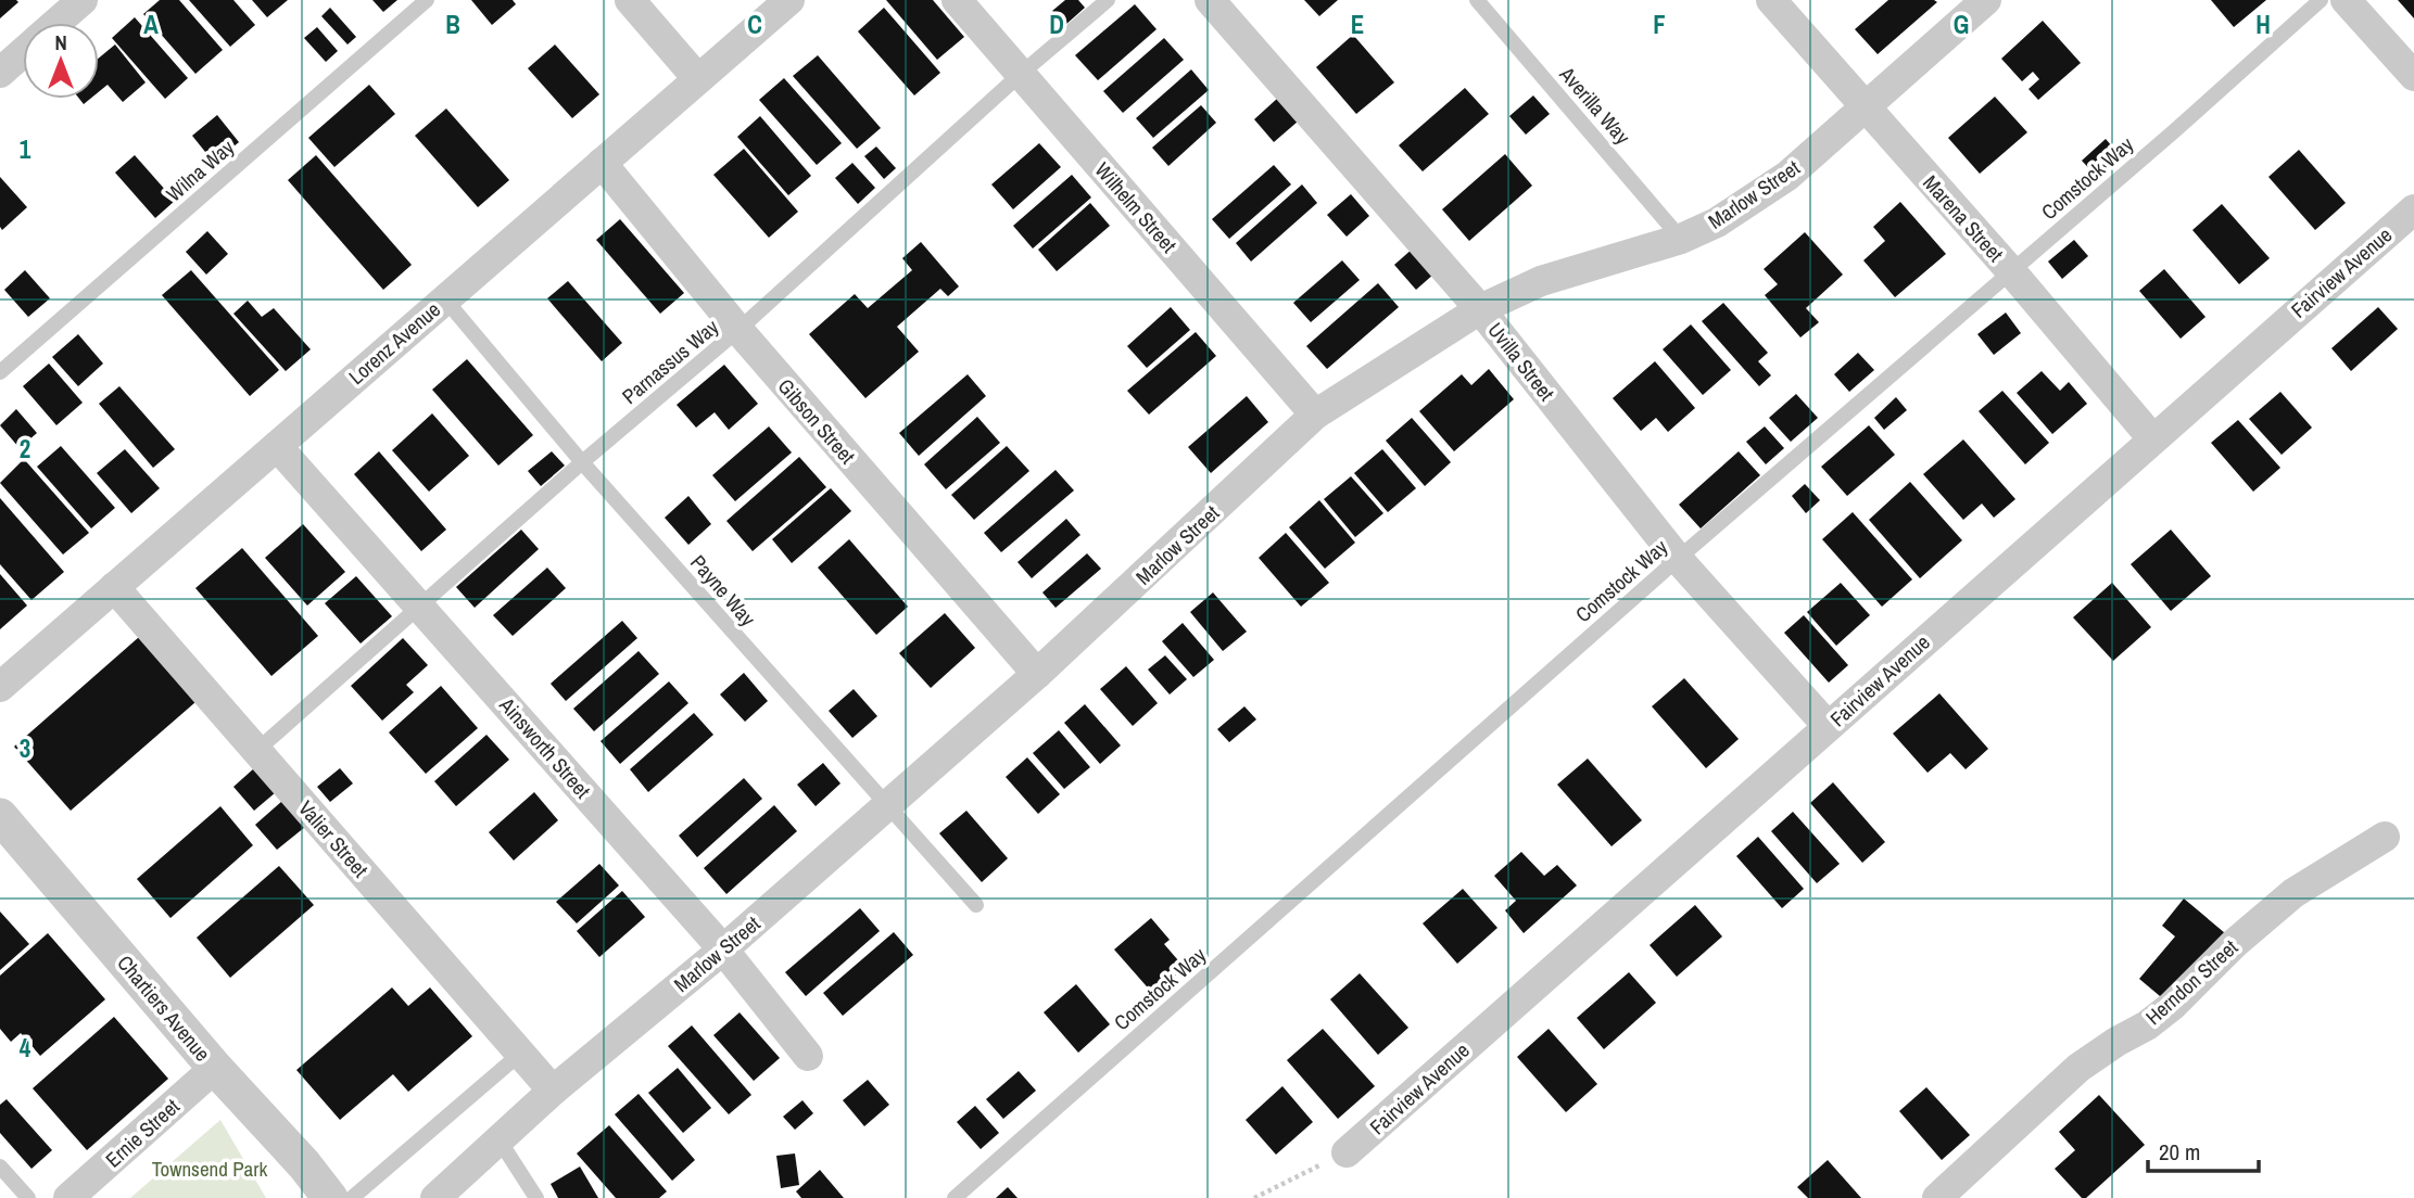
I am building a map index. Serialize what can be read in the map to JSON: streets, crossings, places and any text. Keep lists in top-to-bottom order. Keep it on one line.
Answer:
{"streets":{"street":["Marlow Street","Wilhelm Street","Marena Street","Fairview Avenue","Lorenz Avenue","Uvilla Street","Gibson Street","Ainsworth Street","Valier Street","Herndon Street","Chartiers Avenue","Ernie Street"],"lane":["Averilla Way","Wilna Way","Comstock Way","Parnassus Way","Payne Way"]},"crossings":[["Averilla Way","Marlow Street"],["Comstock Way","Marena Street"],["Comstock Way","Uvilla Street"],["Marlow Street","Wilhelm Street"],["Marlow Street","Marena Street"],["Marlow Street","Uvilla Street"],["Marlow Street","Gibson Street"],["Marlow Street","Payne Way"],["Marlow Street","Ainsworth Street"],["Marlow Street","Valier Street"],["Wilhelm Street","Parnassus Way"],["Marena Street","Fairview Avenue"],["Fairview Avenue","Uvilla Street"],["Lorenz Avenue","Gibson Street"],["Lorenz Avenue","Payne Way"],["Lorenz Avenue","Ainsworth Street"],["Lorenz Avenue","Valier Street"],["Parnassus Way","Gibson Street"],["Parnassus Way","Payne Way"],["Parnassus Way","Ainsworth Street"],["Parnassus Way","Valier Street"],["Chartiers Avenue","Ernie Street"]],"parks":["Townsend Park"],"scale_bar":"20 m","north":"top","grid":{"columns":["A","B","C","D","E","F","G","H"],"rows":["1","2","3","4"]}}
